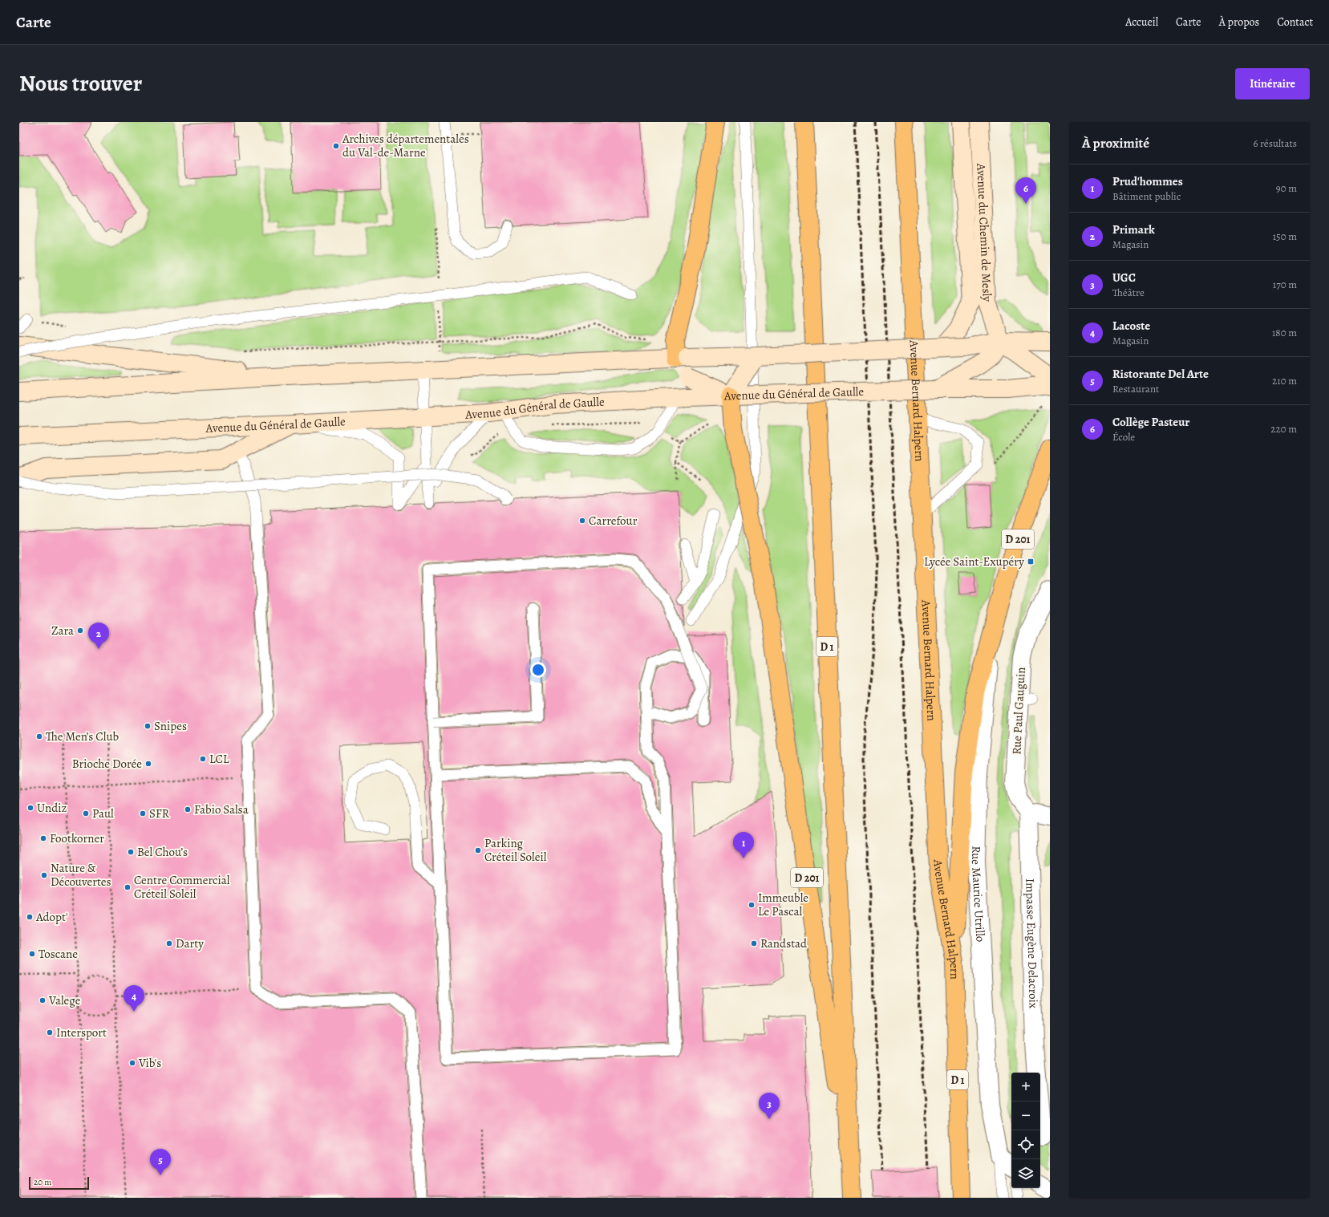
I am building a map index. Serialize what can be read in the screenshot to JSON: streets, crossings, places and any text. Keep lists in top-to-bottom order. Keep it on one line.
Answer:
{"streets":{"highway":["Avenue Bernard Halpern","D 201","D 1"],"main road":["Avenue du Chemin de Mesly","Avenue du Général de Gaulle"],"street":["Rue Paul Gauguin","Rue Maurice Utrillo","Impasse Eugène Delacroix"]},"crossings":[["Avenue du Général de Gaulle","D 201"],["Avenue Bernard Halpern","D 201"],["D 201","D 1"],["D 201","Rue Maurice Utrillo"],["Rue Paul Gauguin","Impasse Eugène Delacroix"]],"places":{"other":["Archives départementales du Val-de-Marne","Carrefour","Zara","Snipes","The Men’s Club","LCL","Brioche Dorée","Undiz","Fabio Salsa","Paul","SFR","Footkorner","Parking Créteil Soleil","Bel Chou’s","Nature & Découvertes","Centre Commercial Créteil Soleil","Immeuble Le Pascal","Adopt'","Darty","Randstad","Toscane","Valege","Intersport","Vib's"],"transit":["Lycée Saint-Exupéry"]},"scale_bar":"20 m","page":{"header":"Carte","nav":["Accueil","Carte","À propos","Contact"],"title":"Nous trouver","buttons":"Itinéraire","heading":["À proximité","6 résultats"],"list":[{"mark":"1","name":"Prud'hommes","note":"Bâtiment public","value":"90 m"},{"mark":"2","name":"Primark","note":"Magasin","value":"150 m"},{"mark":"3","name":"UGC","note":"Théâtre","value":"170 m"},{"mark":"4","name":"Lacoste","note":"Magasin","value":"180 m"},{"mark":"5","name":"Ristorante Del Arte","note":"Restaurant","value":"210 m"},{"mark":"6","name":"Collège Pasteur","note":"École","value":"220 m"}],"pins":["6","2","1","4","3","5"],"map_buttons":["+","−"],"scale":"20 m"}}
